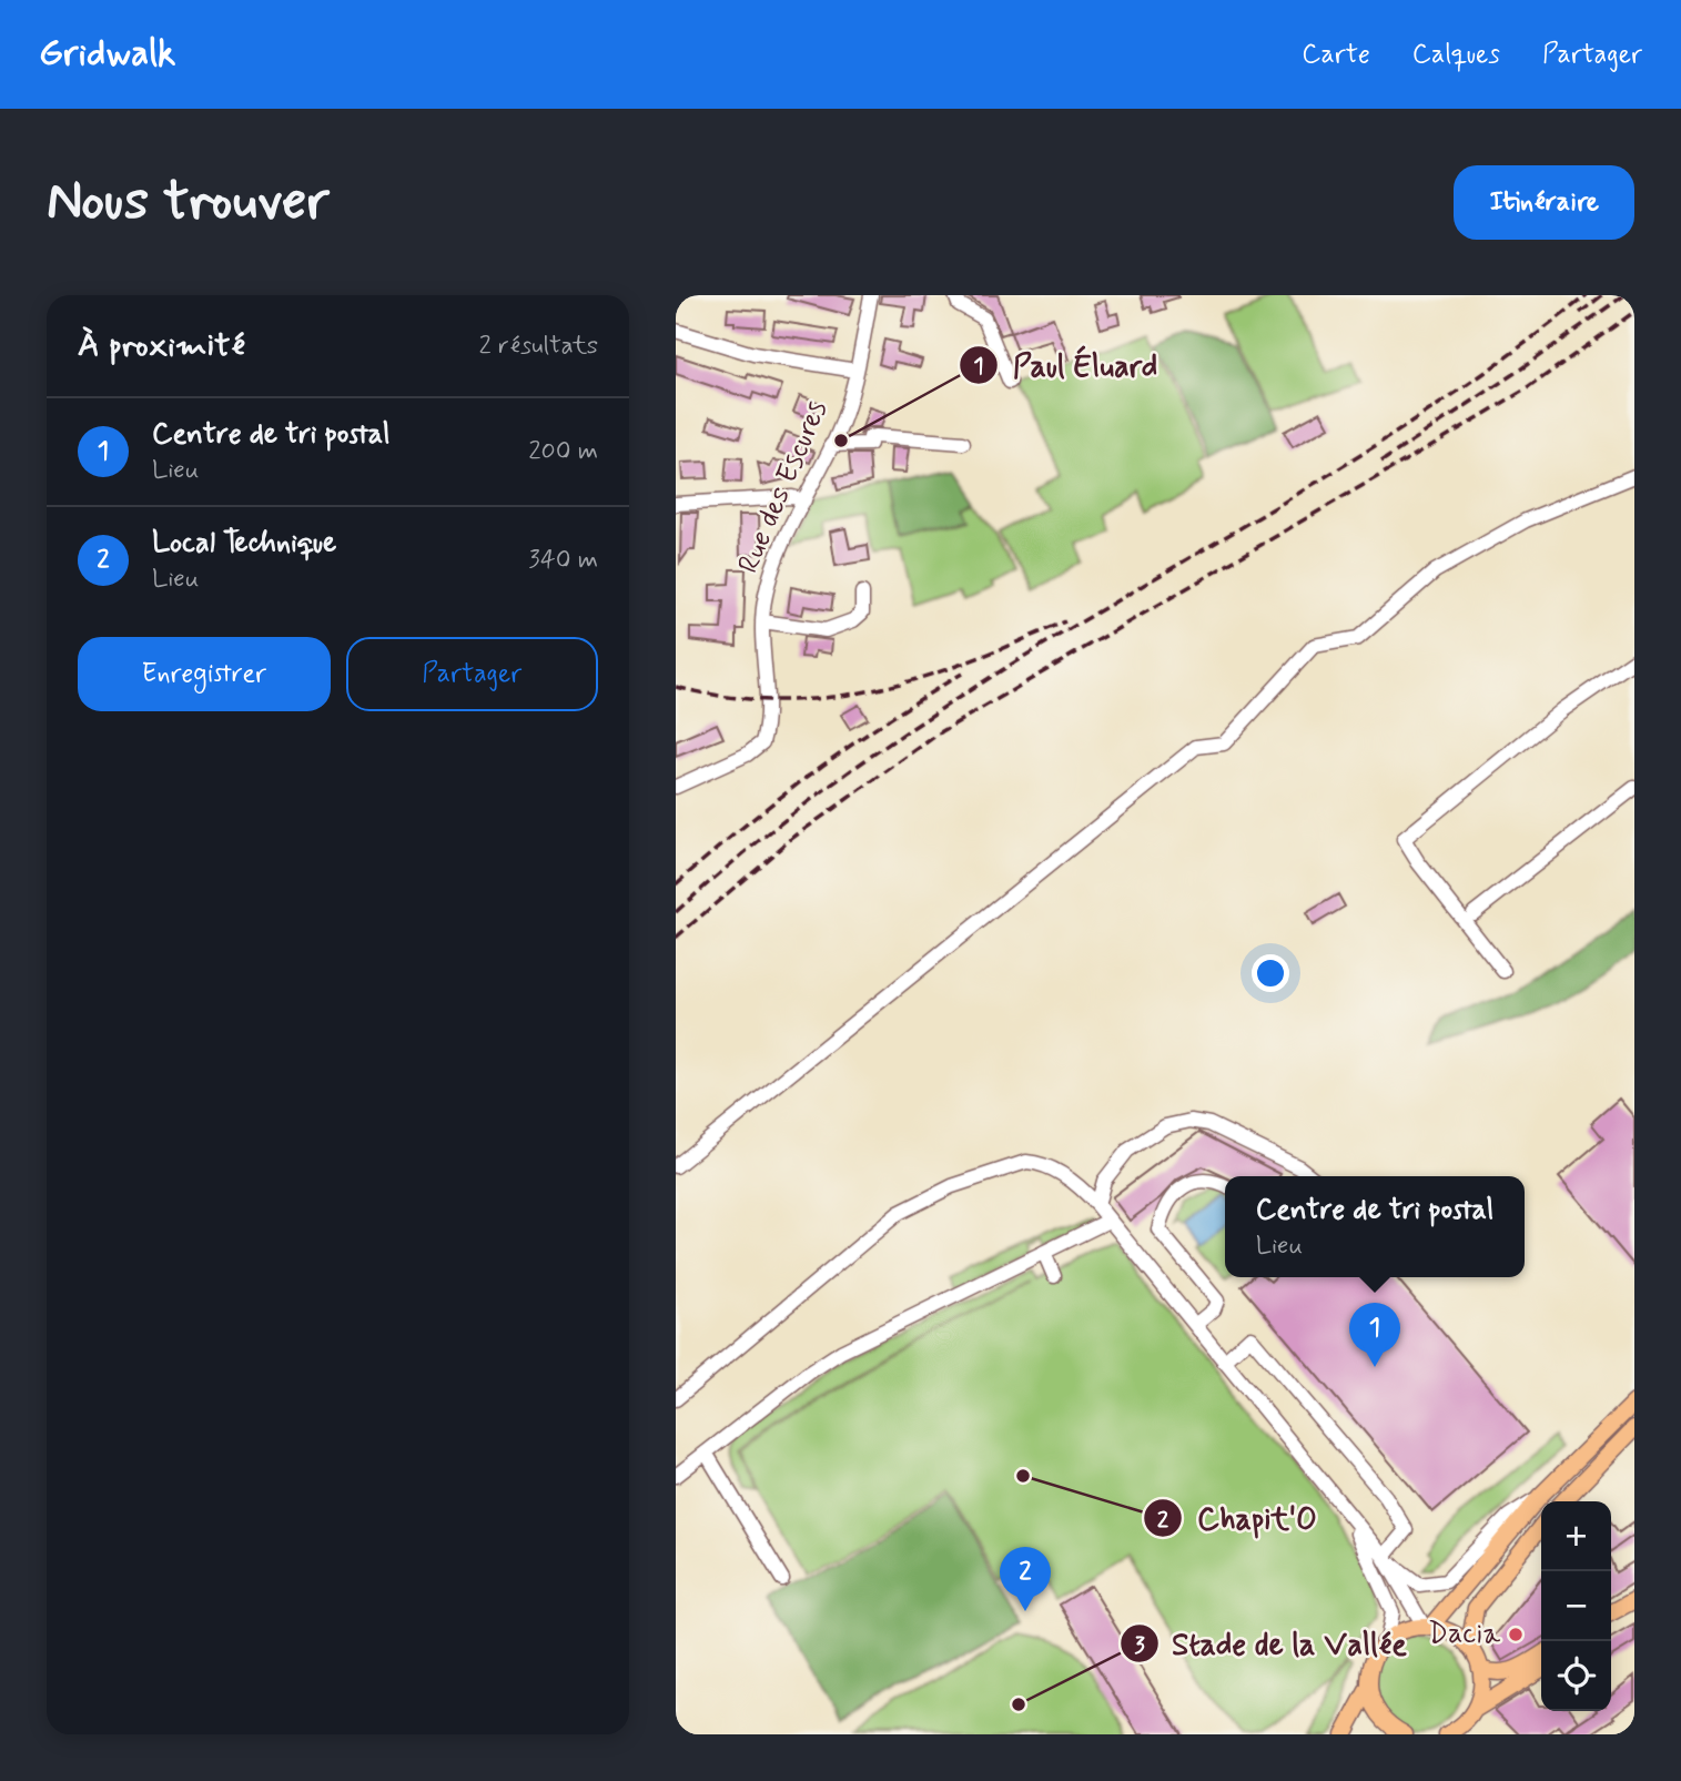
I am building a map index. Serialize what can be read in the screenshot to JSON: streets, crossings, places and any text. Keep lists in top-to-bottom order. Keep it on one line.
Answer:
{"streets":{"street":["Rue des Escures"]},"places":["Paul Éluard","Chapit'O","Dacia","Stade de la Vallée"],"page":{"header":"Gridwalk","nav":["Carte","Calques","Partager"],"buttons":["Itinéraire",["Enregistrer","Partager"]],"title":"Nous trouver","heading":["À proximité","2 résultats"],"list":[{"mark":"1","name":"Centre de tri postal","note":"Lieu","value":"200 m"},{"mark":"2","name":"Local Technique","note":"Lieu","value":"340 m"}],"popup":["Centre de tri postal","Lieu"],"pins":["1","2"],"map_buttons":["+","−"]}}
